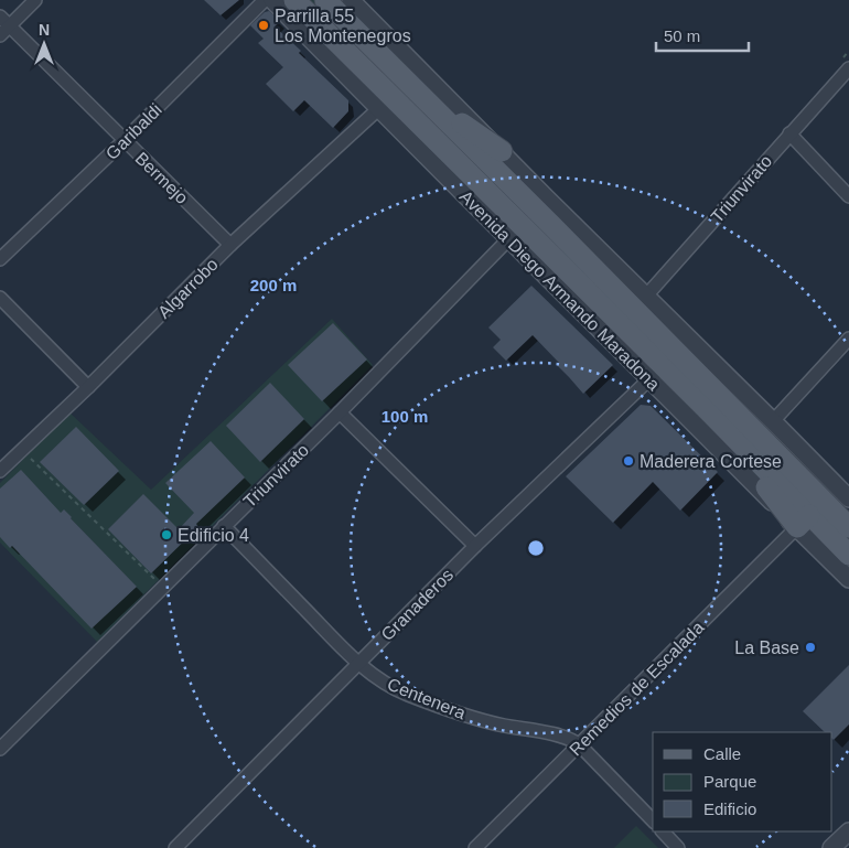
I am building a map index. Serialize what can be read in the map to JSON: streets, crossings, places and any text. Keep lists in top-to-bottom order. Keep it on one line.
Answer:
{"streets":{"main road":["Avenida Diego Armando Maradona"],"street":["Garibaldi","Bermejo","Triunvirato","Algarrobo","Granaderos","Remedios de Escalada","Centenera"]},"crossings":[["Garibaldi","Bermejo"],["Bermejo","Algarrobo"],["Triunvirato","Avenida Diego Armando Maradona"],["Triunvirato","Centenera"],["Algarrobo","Avenida Diego Armando Maradona"],["Avenida Diego Armando Maradona","Granaderos"],["Avenida Diego Armando Maradona","Remedios de Escalada"],["Granaderos","Centenera"],["Remedios de Escalada","Centenera"]],"places":["Parrilla 55 Los Montenegros","Maderera Cortese","Edificio 4","La Base"],"legend":["Calle","Parque","Edificio"],"scale_bar":"50 m","north":"top","rings":["200 m","100 m"]}
